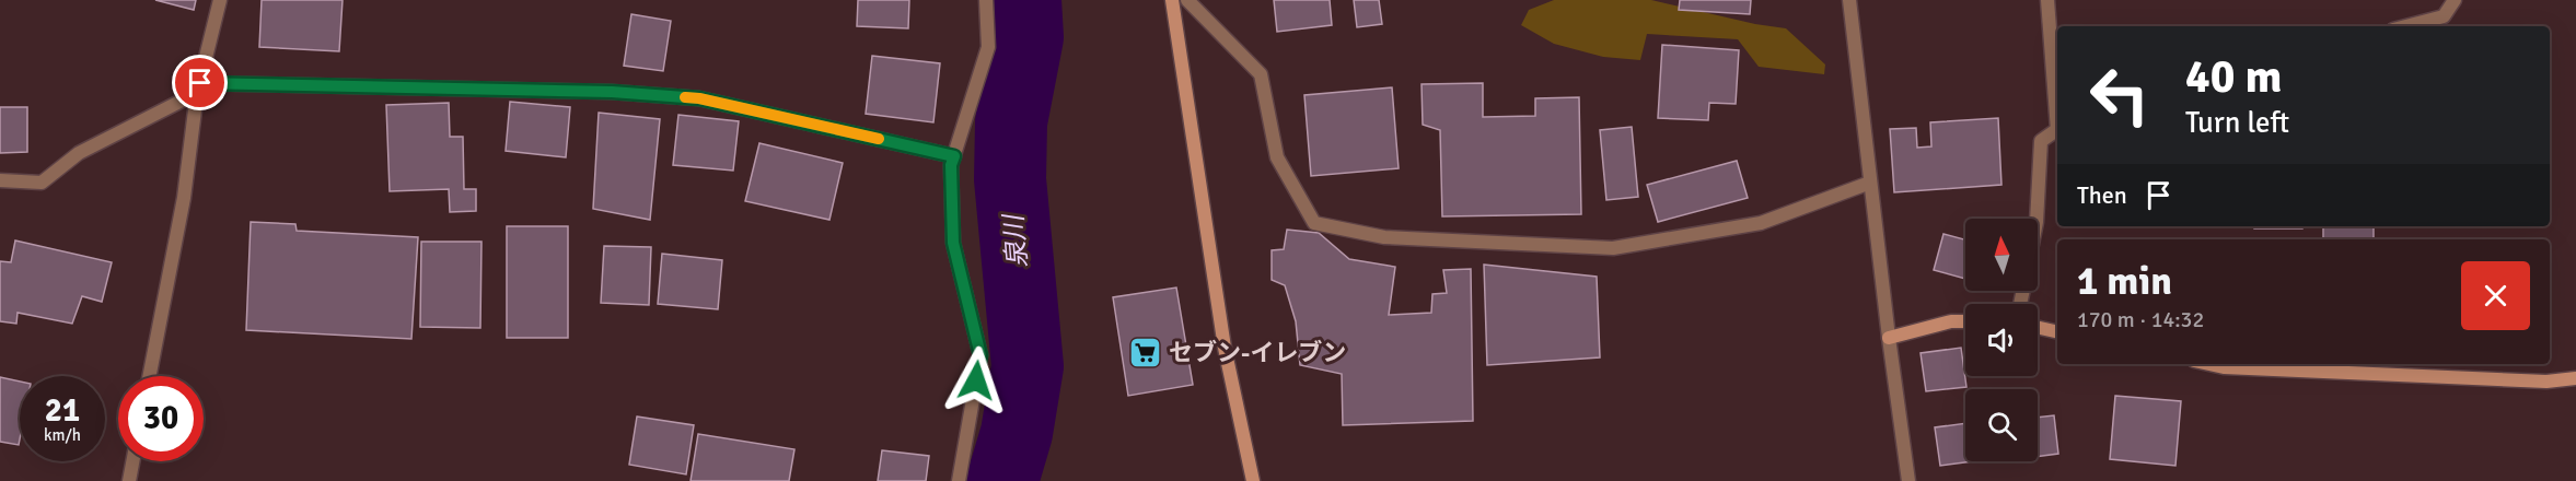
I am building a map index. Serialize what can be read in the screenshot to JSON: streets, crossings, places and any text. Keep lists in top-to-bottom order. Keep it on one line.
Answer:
{"water":["泉川"],"places":{"supermarket":["セブン-イレブン"]},"north":"top","page":{"turn":["40 m","Turn left"],"then":"Then","heading":["1 min","170 m · 14:32"],"speed":"21 km/h","limit":"30"}}
